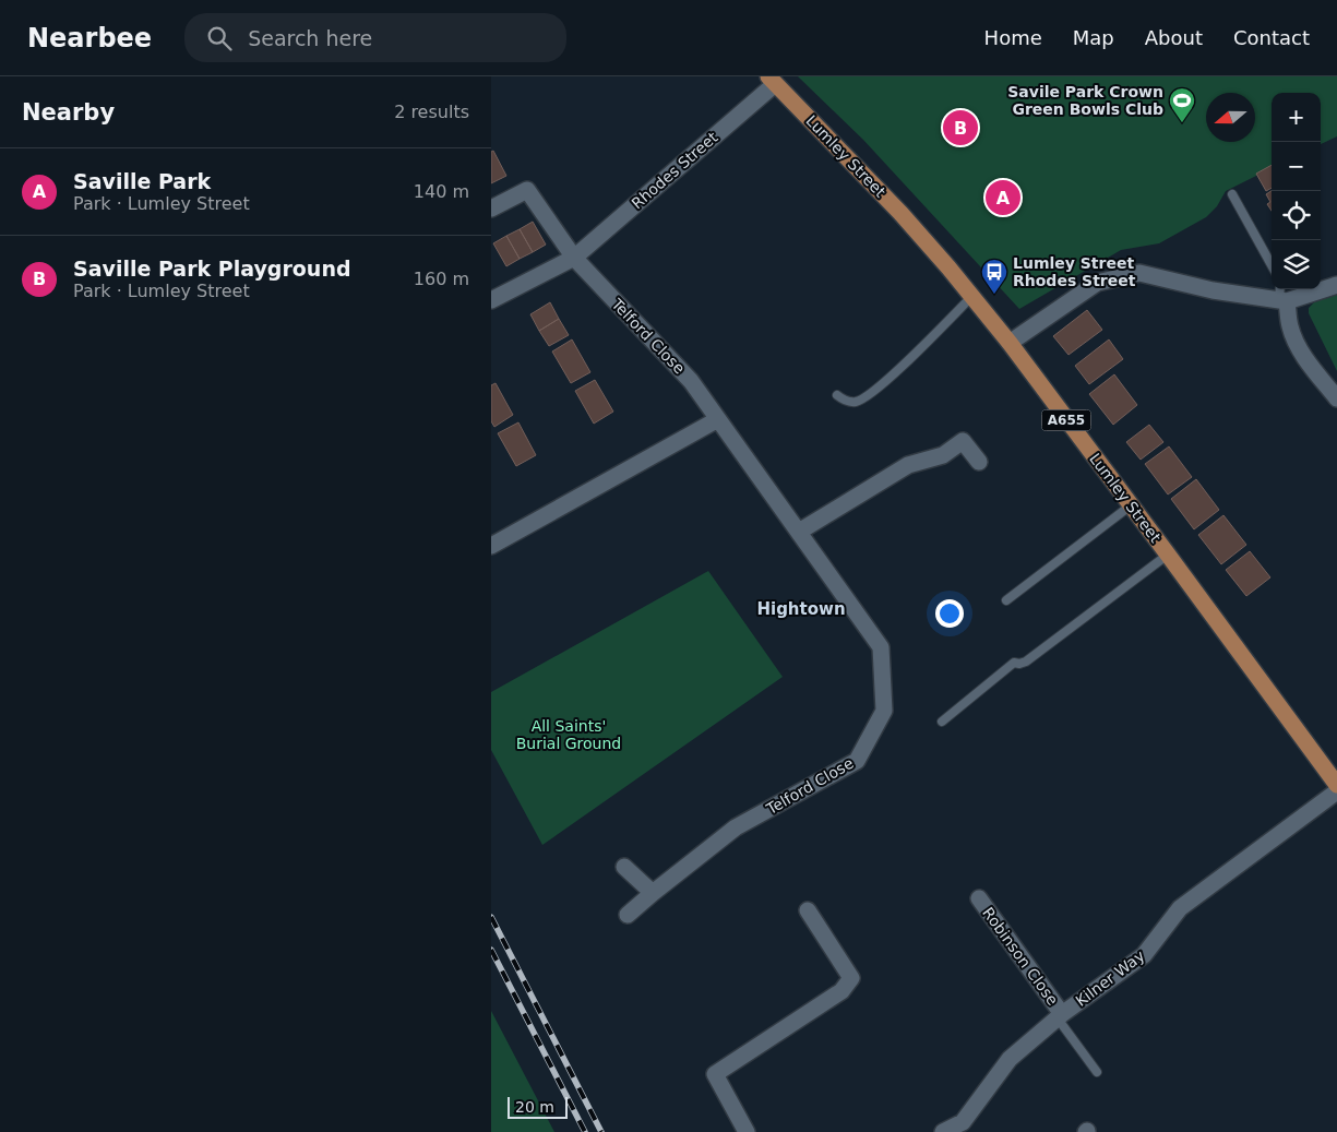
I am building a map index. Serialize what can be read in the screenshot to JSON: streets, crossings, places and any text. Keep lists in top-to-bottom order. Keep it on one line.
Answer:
{"streets":{"main road":["Lumley Street","A655"],"street":["Rhodes Street","Telford Close","Robinson Close","Kilner Way"]},"crossings":[["Lumley Street","Rhodes Street"],["Rhodes Street","Telford Close"],["Robinson Close","Kilner Way"]],"districts":["Hightown"],"parks":["All Saints' Burial Ground"],"places":{"sports":["Savile Park Crown Green Bowls Club"],"bus stop":["Lumley Street Rhodes Street"]},"scale_bar":"20 m","north":"left","page":{"header":"Nearbee","search":"Search here","nav":["Home","Map","About","Contact"],"heading":["Nearby","2 results"],"map_buttons":["+","−"],"pins":["B","A"],"list":[{"mark":"A","name":"Saville Park","note":"Park · Lumley Street","value":"140 m"},{"mark":"B","name":"Saville Park Playground","note":"Park · Lumley Street","value":"160 m"}],"scale":"20 m"}}
